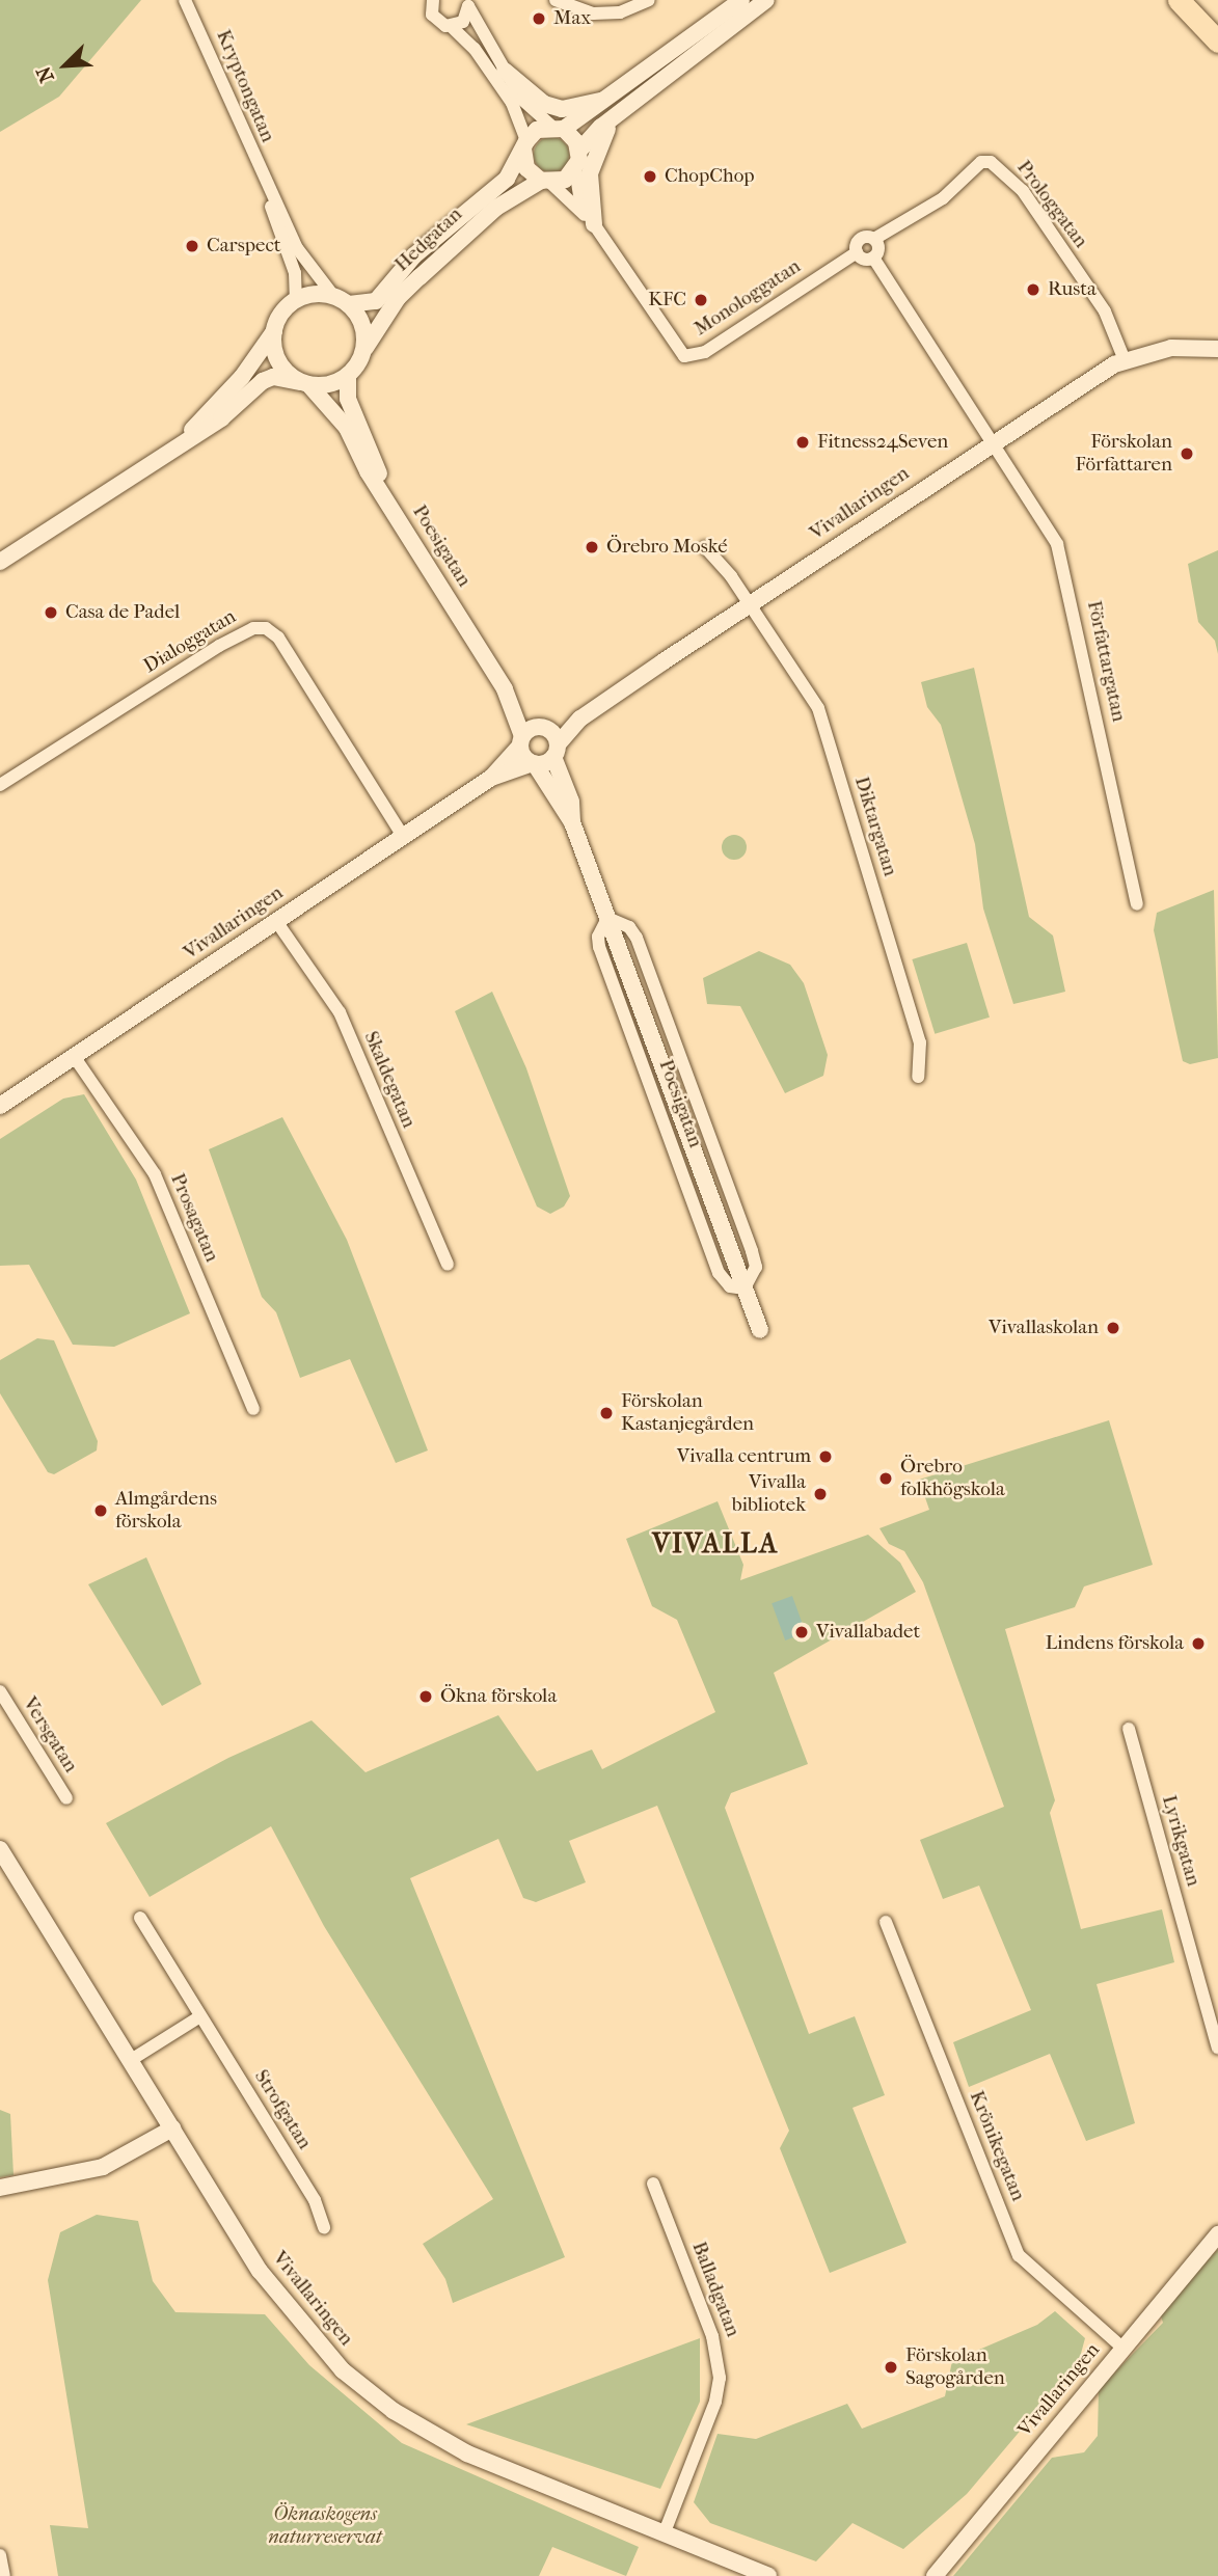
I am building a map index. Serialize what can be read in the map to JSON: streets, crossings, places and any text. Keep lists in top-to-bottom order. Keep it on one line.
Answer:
{"streets":{"street":["Kryptongatan","Prologgatan","Hedgatan","Monologgatan","Vivallaringen","Poesigatan","Dialoggatan","Författargatan","Diktargatan","Skaldegatan","Prosagatan","Versgatan","Lyrikgatan","Strofgatan","Krönikegatan","Balladgatan"]},"crossings":[["Kryptongatan","Hedgatan"],["Kryptongatan","Poesigatan"],["Prologgatan","Monologgatan"],["Prologgatan","Vivallaringen"],["Hedgatan","Monologgatan"],["Hedgatan","Poesigatan"],["Vivallaringen","Poesigatan"],["Vivallaringen","Dialoggatan"],["Vivallaringen","Författargatan"],["Vivallaringen","Diktargatan"],["Vivallaringen","Skaldegatan"],["Vivallaringen","Prosagatan"],["Vivallaringen","Krönikegatan"],["Vivallaringen","Balladgatan"]],"districts":["VIVALLA"],"parks":["Öknaskogens naturreservat"],"places":["Max","ChopChop","Carspect","Rusta","KFC","Fitness24Seven","Förskolan Författaren","Örebro Moské","Casa de Padel","Vivallaskolan","Förskolan Kastanjegården","Vivalla centrum","Örebro folkhögskola","Vivalla bibliotek","Almgårdens förskola","Vivallabadet","Lindens förskola","Ökna förskola","Förskolan Sagogården"],"north":"bottom left"}
